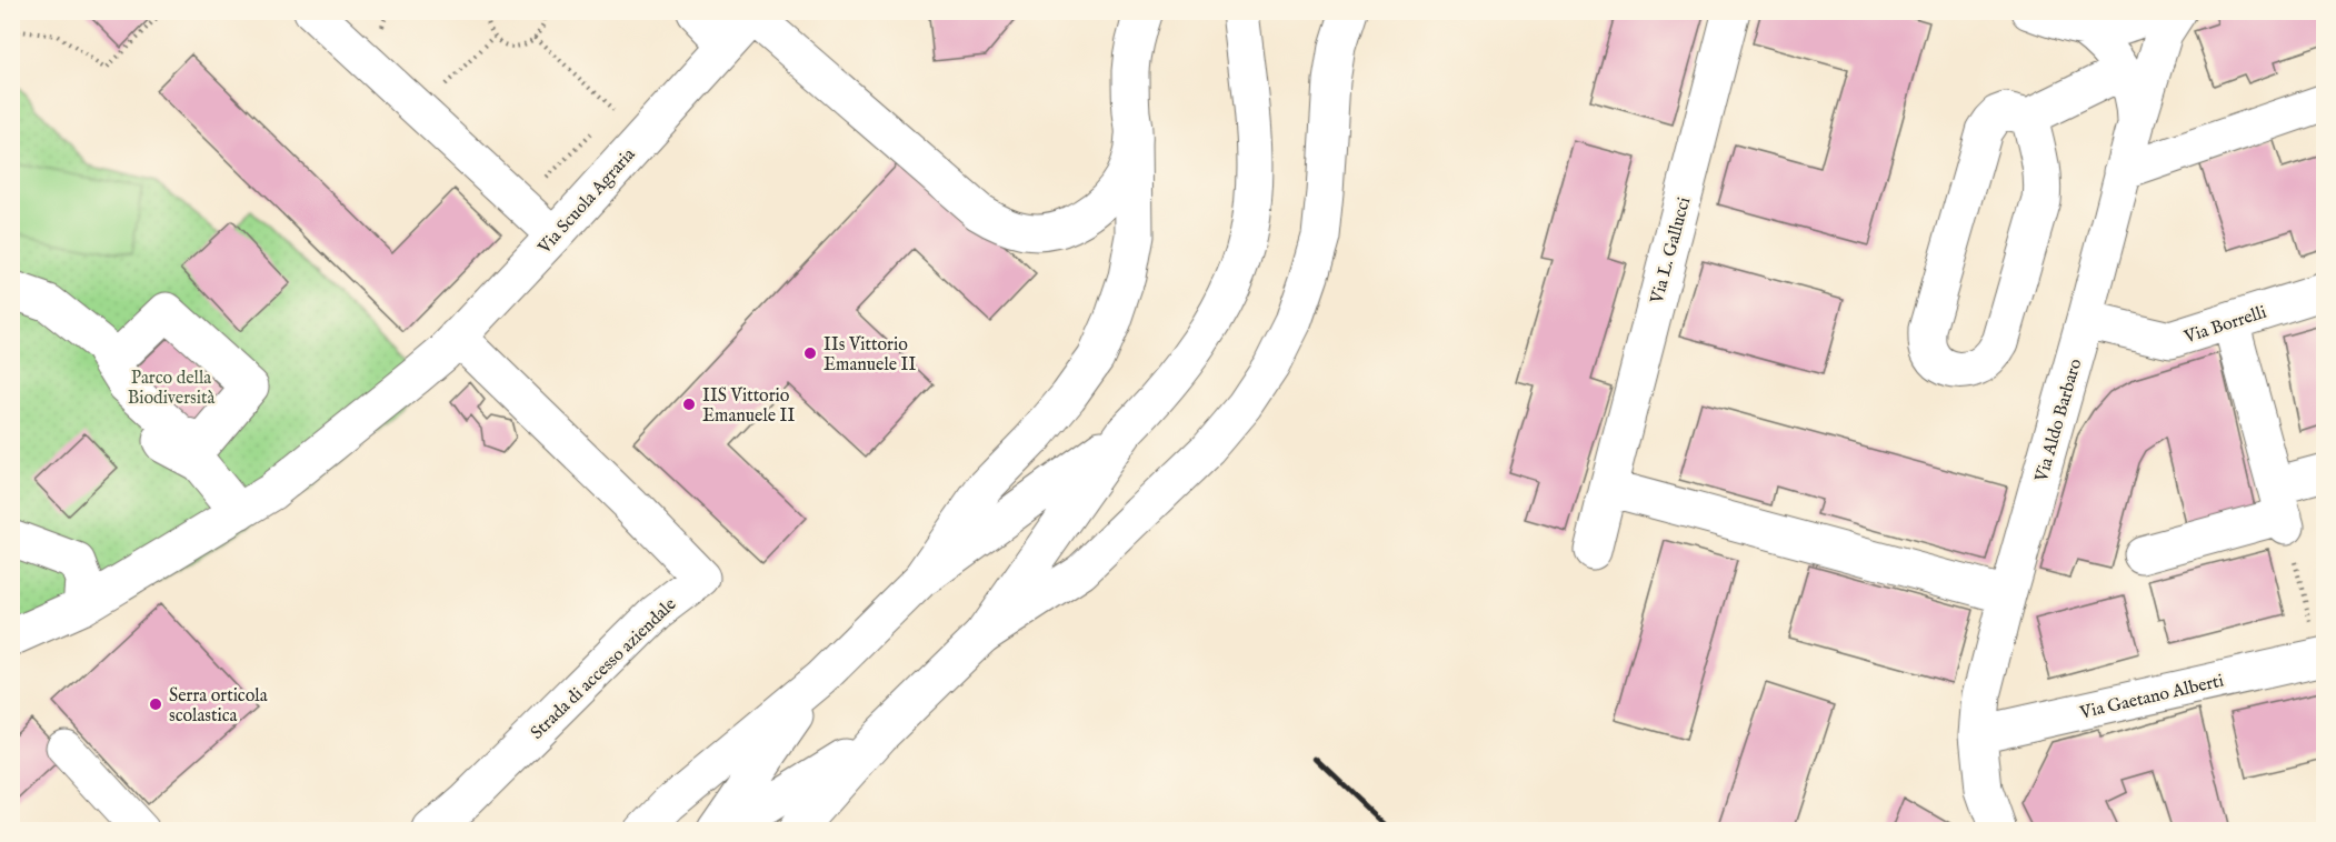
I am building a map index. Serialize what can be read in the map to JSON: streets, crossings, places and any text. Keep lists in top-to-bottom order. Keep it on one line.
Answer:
{"streets":{"main road":["Via Scuola Agraria","Via L. Gallucci","Via Borrelli","Via Aldo Barbaro","Strada di accesso aziendale","Via Gaetano Alberti"]},"crossings":[["Via Scuola Agraria","Strada di accesso aziendale"],["Via Borrelli","Via Aldo Barbaro"],["Via Aldo Barbaro","Via Gaetano Alberti"]],"parks":["Parco della Biodiversità"],"places":["IIs Vittorio Emanuele II","IIS Vittorio Emanuele II","Serra orticola scolastica"]}
